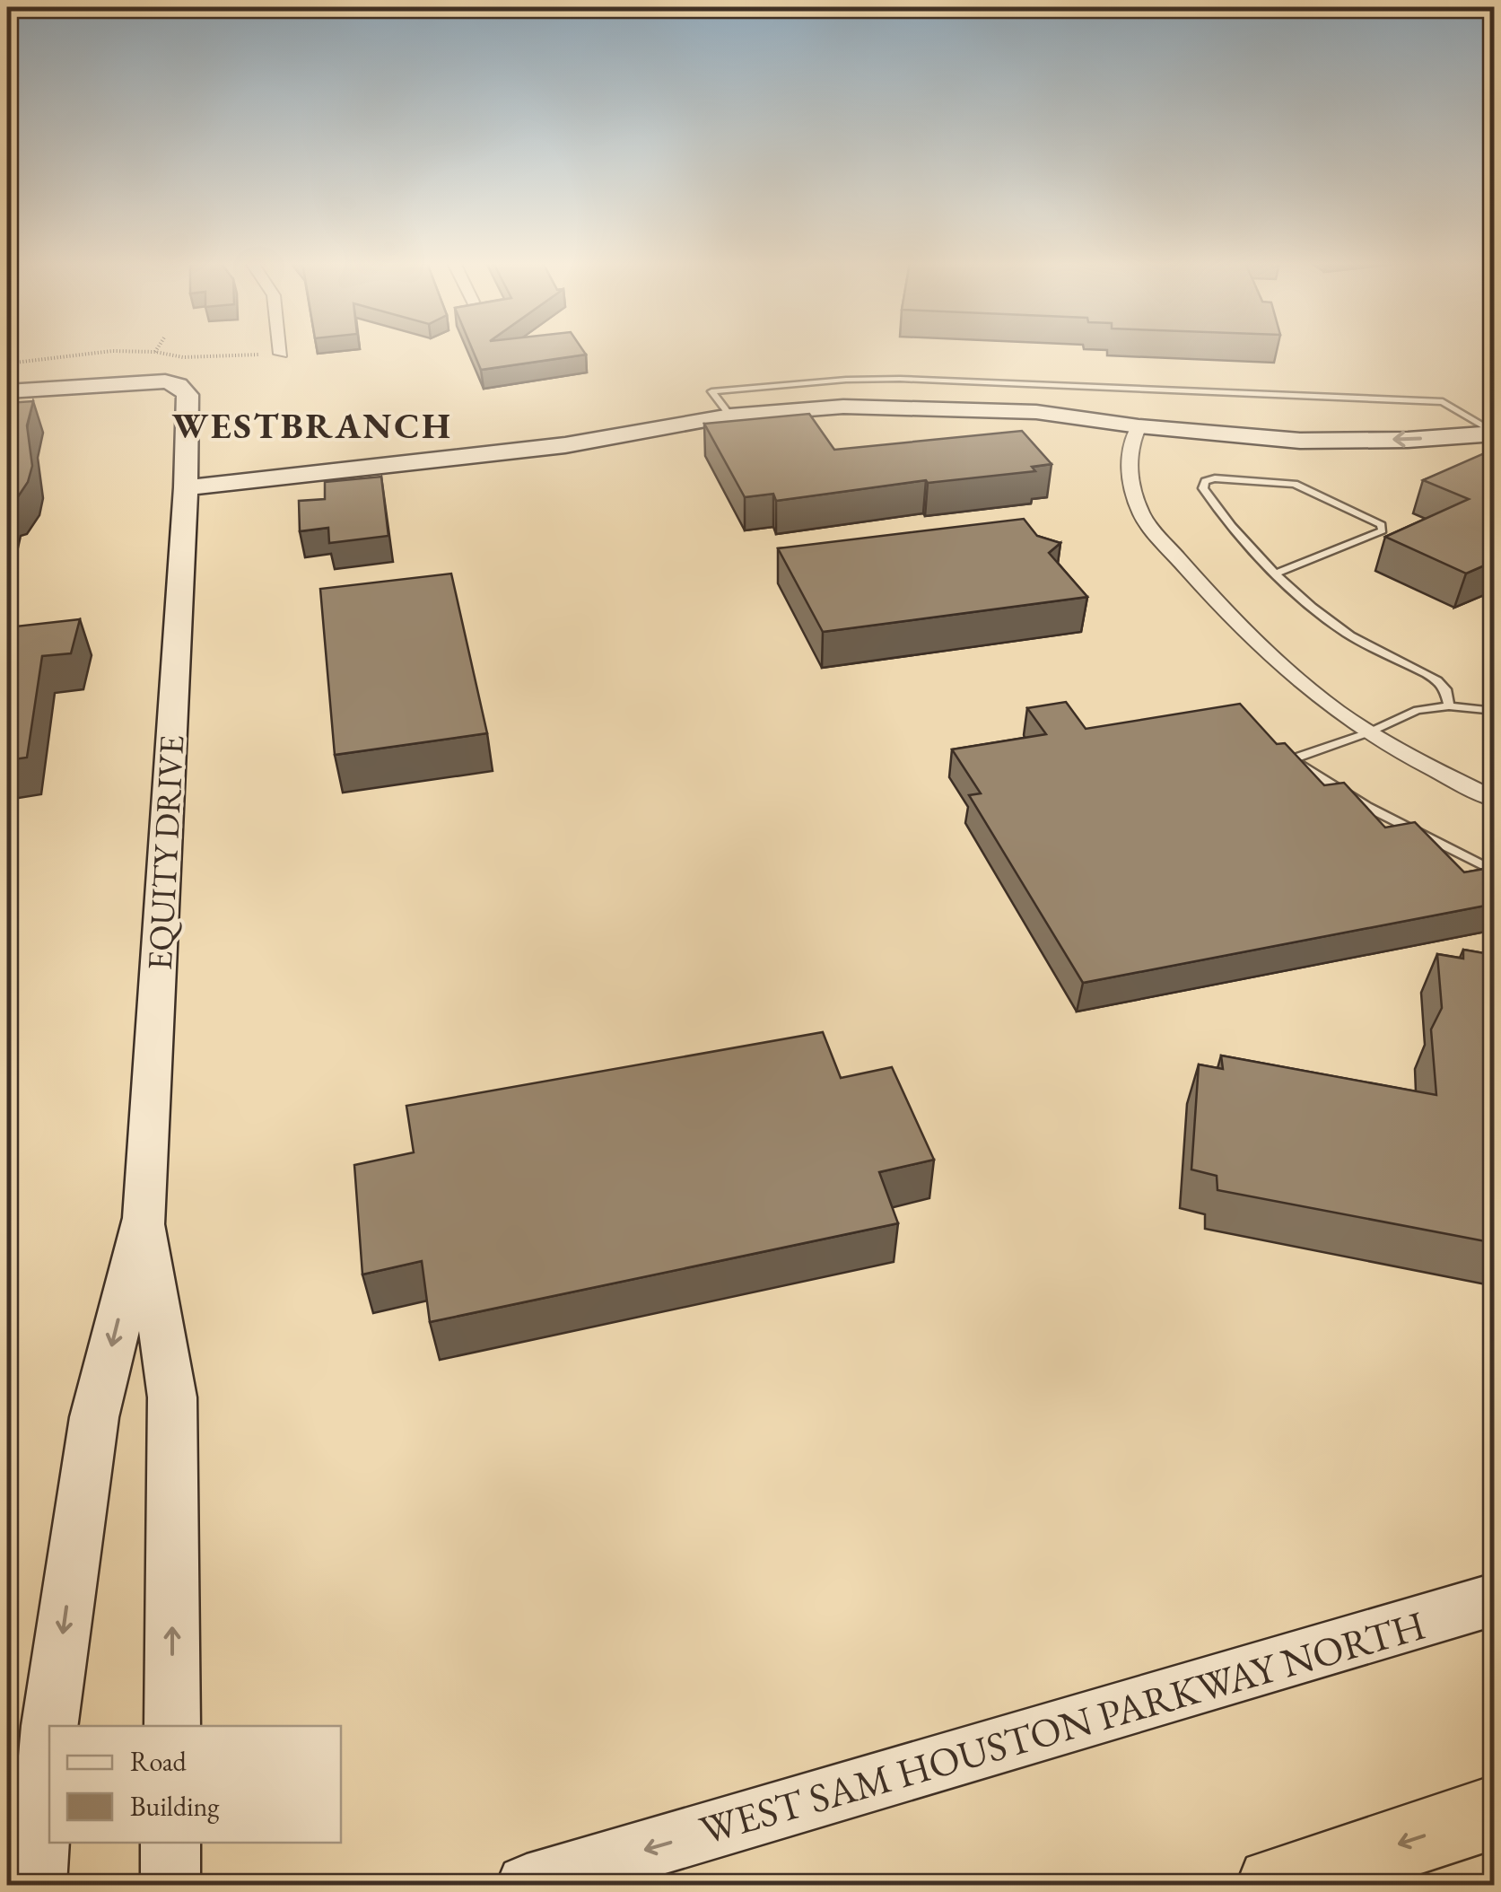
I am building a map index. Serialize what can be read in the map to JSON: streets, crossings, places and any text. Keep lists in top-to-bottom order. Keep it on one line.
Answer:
{"streets":{"street":["EQUITY DRIVE","WEST SAM HOUSTON PARKWAY NORTH"]},"one_way":["WEST SAM HOUSTON PARKWAY NORTH"],"districts":["WESTBRANCH"],"legend":["Road","Building"]}
